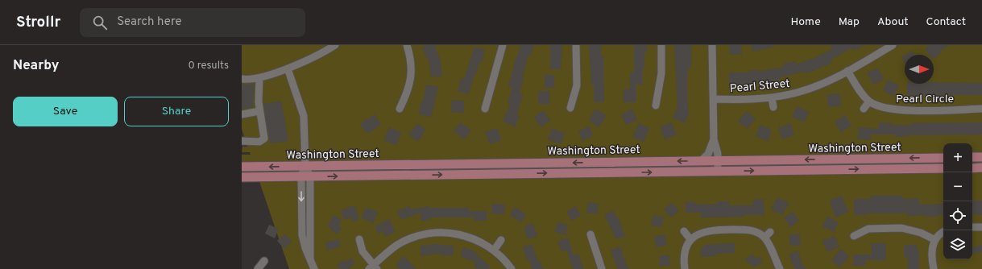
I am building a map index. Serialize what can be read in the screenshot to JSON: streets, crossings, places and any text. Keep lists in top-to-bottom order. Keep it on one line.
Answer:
{"streets":{"main road":["Washington Street"],"street":["Pearl Street","Pearl Circle"]},"crossings":[["Pearl Street","Pearl Circle"]],"north":"right","page":{"header":"Strollr","search":"Search here","nav":["Home","Map","About","Contact"],"heading":["Nearby","0 results"],"buttons":["Save","Share"],"map_buttons":["+","−"]}}
